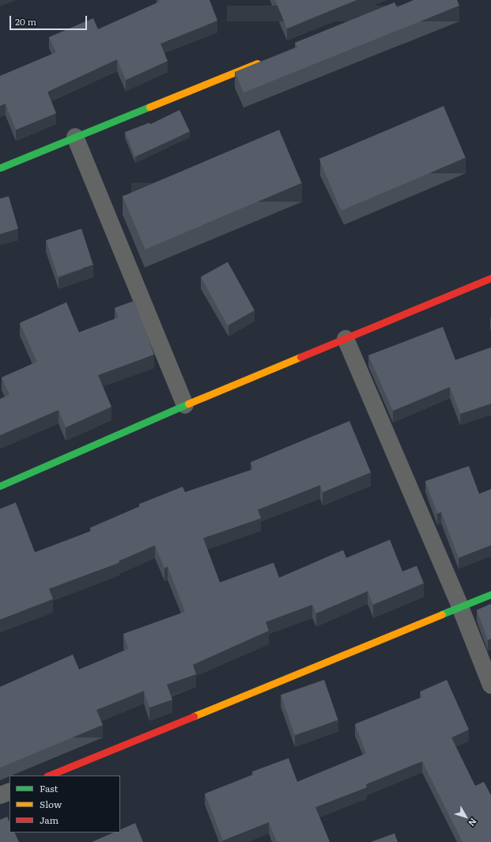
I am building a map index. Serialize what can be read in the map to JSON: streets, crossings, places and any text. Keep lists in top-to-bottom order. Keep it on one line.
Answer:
{"legend":["Fast","Slow","Jam"],"scale_bar":"20 m","north":"bottom right"}
